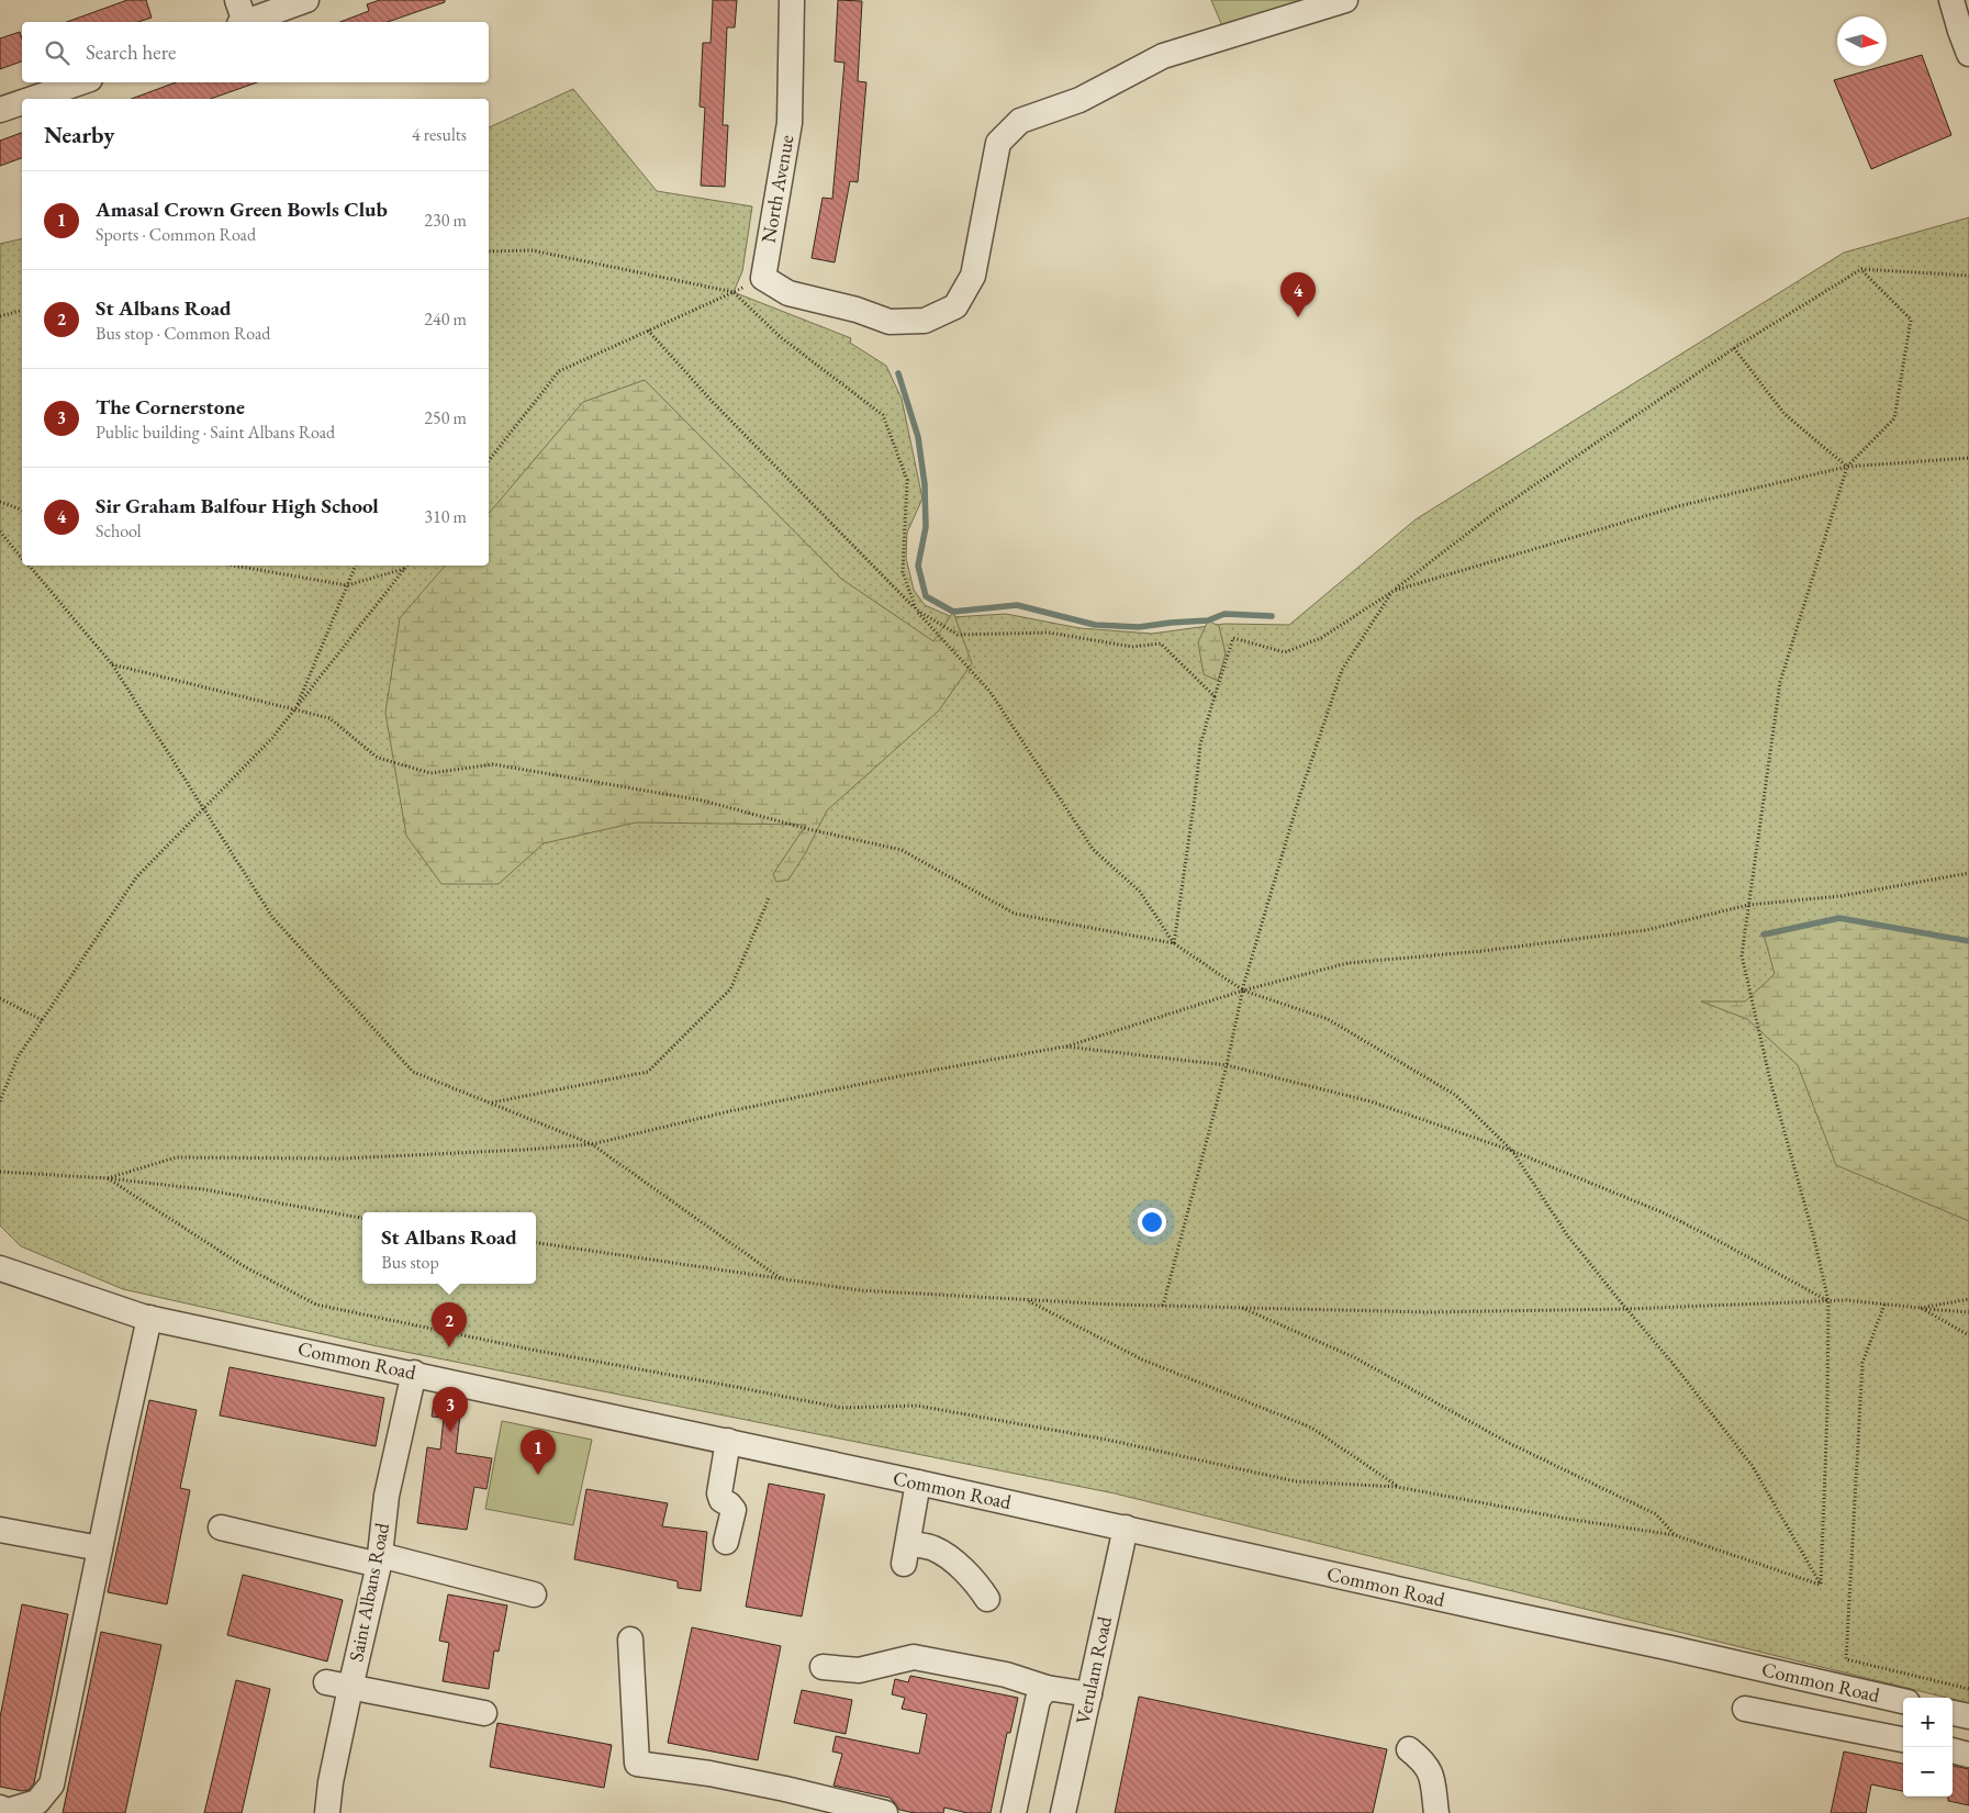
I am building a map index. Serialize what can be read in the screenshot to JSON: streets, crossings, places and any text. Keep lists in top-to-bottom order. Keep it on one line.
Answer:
{"streets":{"street":["North Avenue","Common Road","Saint Albans Road","Verulam Road"]},"crossings":[["Common Road","Saint Albans Road"],["Common Road","Verulam Road"]],"north":"right","page":{"search":"Search here","heading":["Nearby","4 results"],"list":[{"mark":"1","name":"Amasal Crown Green Bowls Club","note":"Sports · Common Road","value":"230 m"},{"mark":"2","name":"St Albans Road","note":"Bus stop · Common Road","value":"240 m"},{"mark":"3","name":"The Cornerstone","note":"Public building · Saint Albans Road","value":"250 m"},{"mark":"4","name":"Sir Graham Balfour High School","note":"School","value":"310 m"}],"pins":["4","2","3","1"],"popup":["St Albans Road","Bus stop"],"map_buttons":["+","−"]}}
